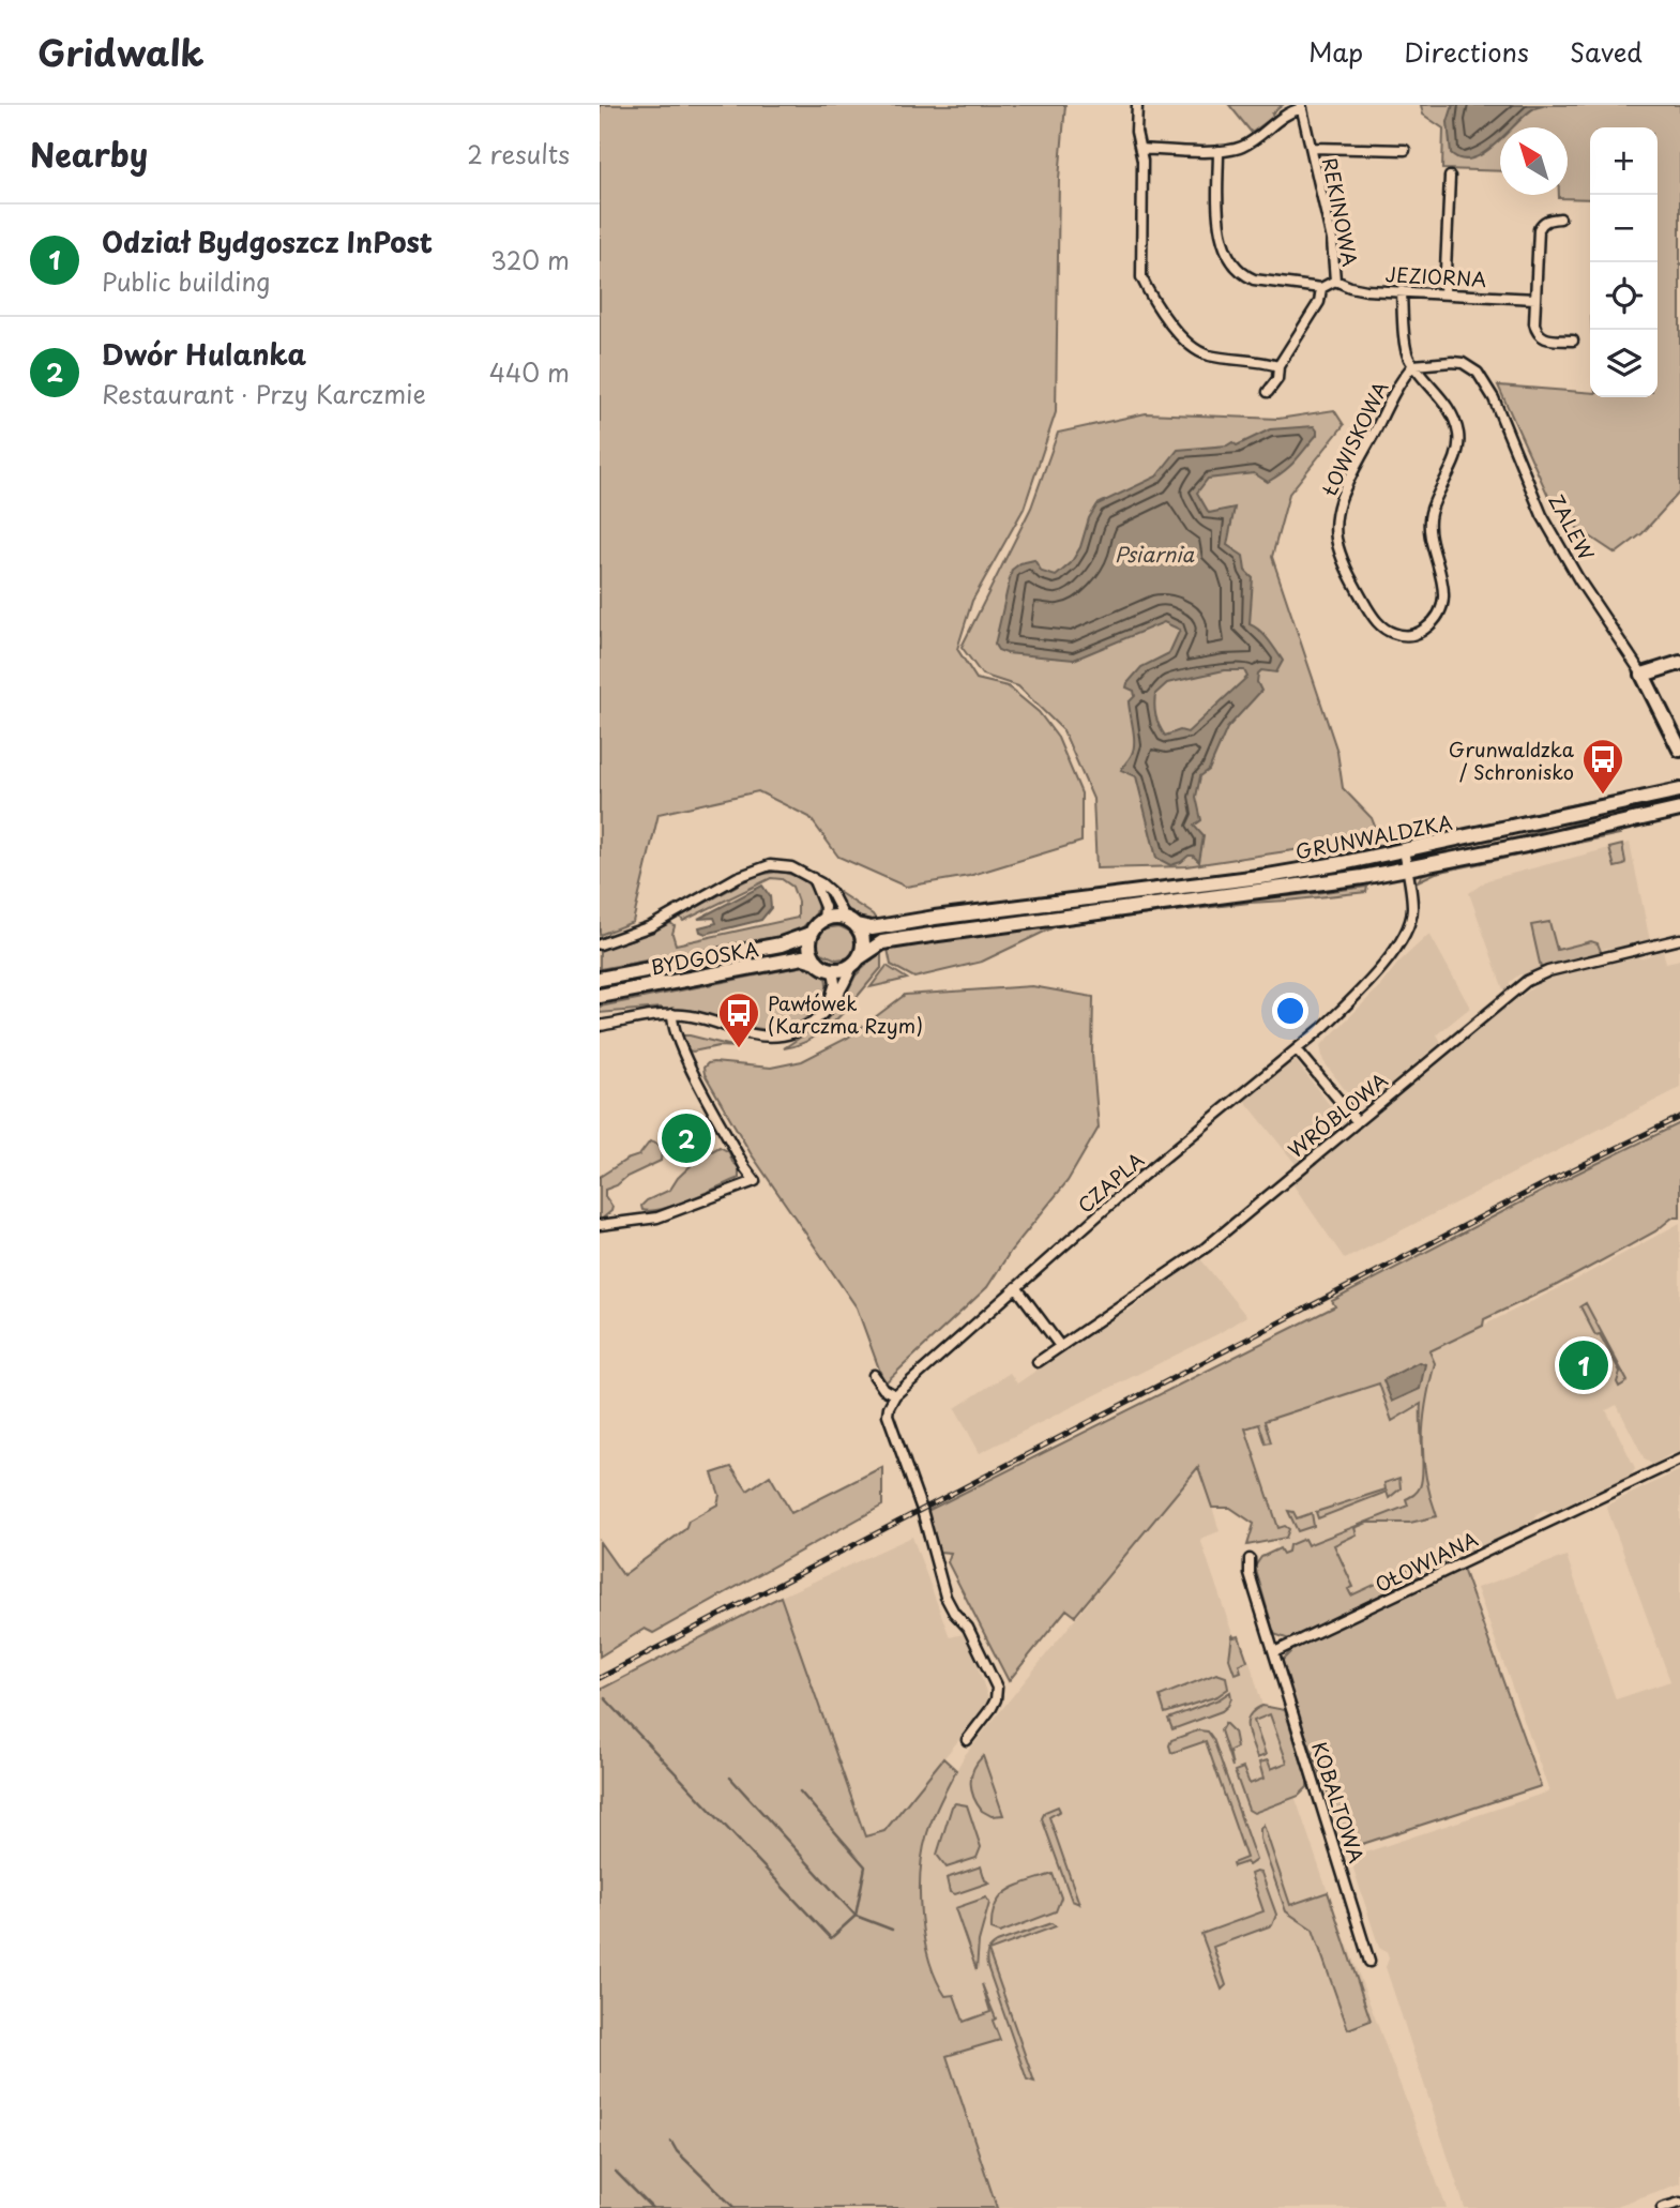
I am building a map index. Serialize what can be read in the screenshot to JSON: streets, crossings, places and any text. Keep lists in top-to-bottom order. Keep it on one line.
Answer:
{"streets":{"main road":["ZALEW","GRUNWALDZKA","BYDGOSKA"],"street":["REKINOWA","JEZIORNA","ŁOWISKOWA","WRÓBLOWA","CZAPLA","OŁOWIANA","KOBALTOWA"]},"crossings":[["REKINOWA","JEZIORNA"],["JEZIORNA","ŁOWISKOWA"],["ŁOWISKOWA","ZALEW"],["GRUNWALDZKA","CZAPLA"],["OŁOWIANA","KOBALTOWA"]],"water":["Psiarnia"],"places":{"bus stop":["Grunwaldzka / Schronisko","Pawłówek (Karczma Rzym)"]},"north":"top left","page":{"header":"Gridwalk","nav":["Map","Directions","Saved"],"heading":["Nearby","2 results"],"map_buttons":["+","−"],"list":[{"mark":"1","name":"Odział Bydgoszcz InPost","note":"Public building","value":"320 m"},{"mark":"2","name":"Dwór Hulanka","note":"Restaurant · Przy Karczmie","value":"440 m"}],"pins":["2","1"]}}
